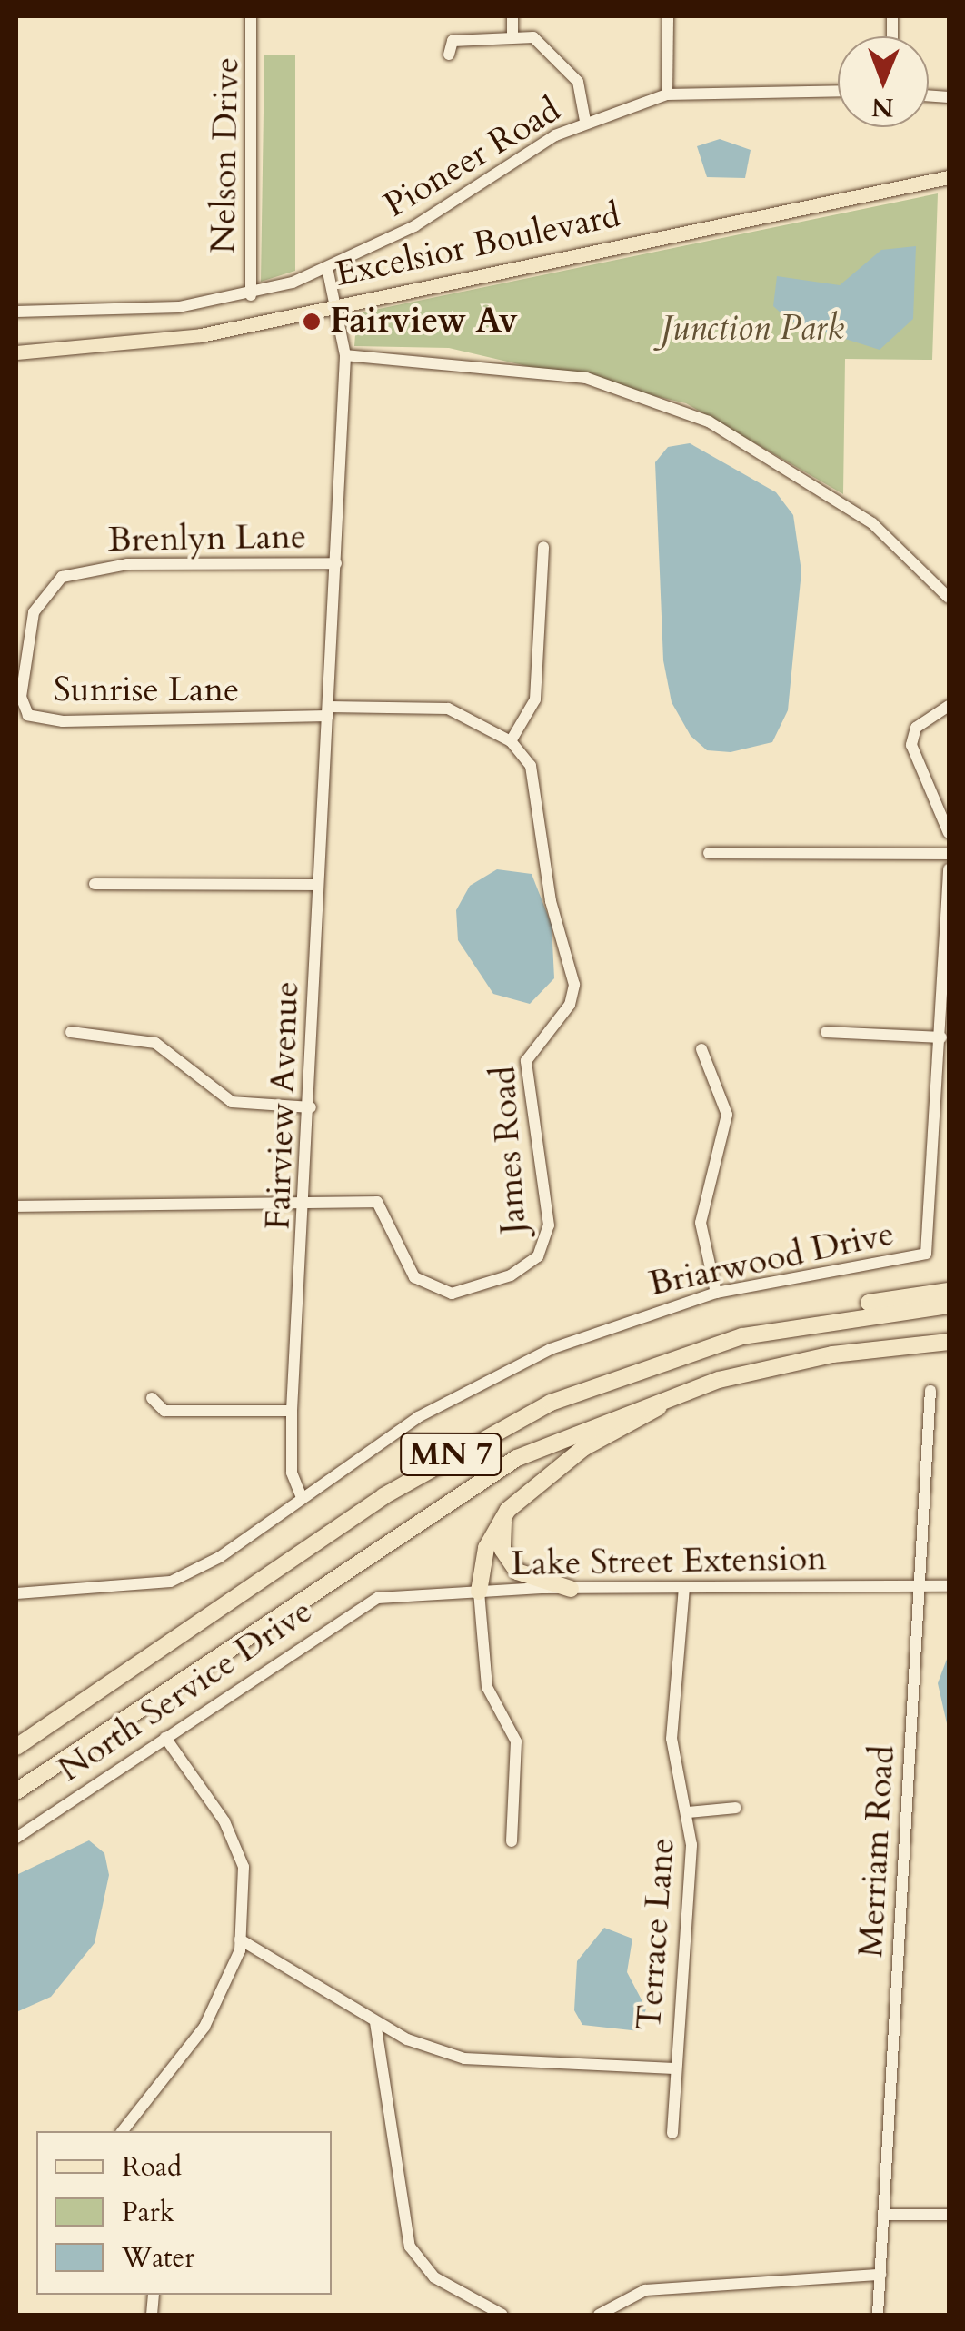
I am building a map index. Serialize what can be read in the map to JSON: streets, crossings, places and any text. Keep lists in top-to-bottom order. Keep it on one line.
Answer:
{"streets":{"highway":["MN 7"],"main road":["Excelsior Boulevard"],"street":["Nelson Drive","Pioneer Road","Brenlyn Lane","Sunrise Lane","Fairview Avenue","James Road","Briarwood Drive","Lake Street Extension","North Service Drive","Merriam Road","Terrace Lane"]},"crossings":[["Nelson Drive","Pioneer Road"],["Pioneer Road","Fairview Avenue"],["Excelsior Boulevard","Fairview Avenue"],["Brenlyn Lane","Sunrise Lane"],["Brenlyn Lane","Fairview Avenue"],["Sunrise Lane","Fairview Avenue"],["Sunrise Lane","James Road"],["Fairview Avenue","James Road"],["Fairview Avenue","Briarwood Drive"],["Lake Street Extension","North Service Drive"],["Lake Street Extension","Merriam Road"],["Lake Street Extension","Terrace Lane"]],"parks":["Junction Park"],"places":["Fairview Av"],"legend":["Road","Park","Water"],"north":"bottom"}
